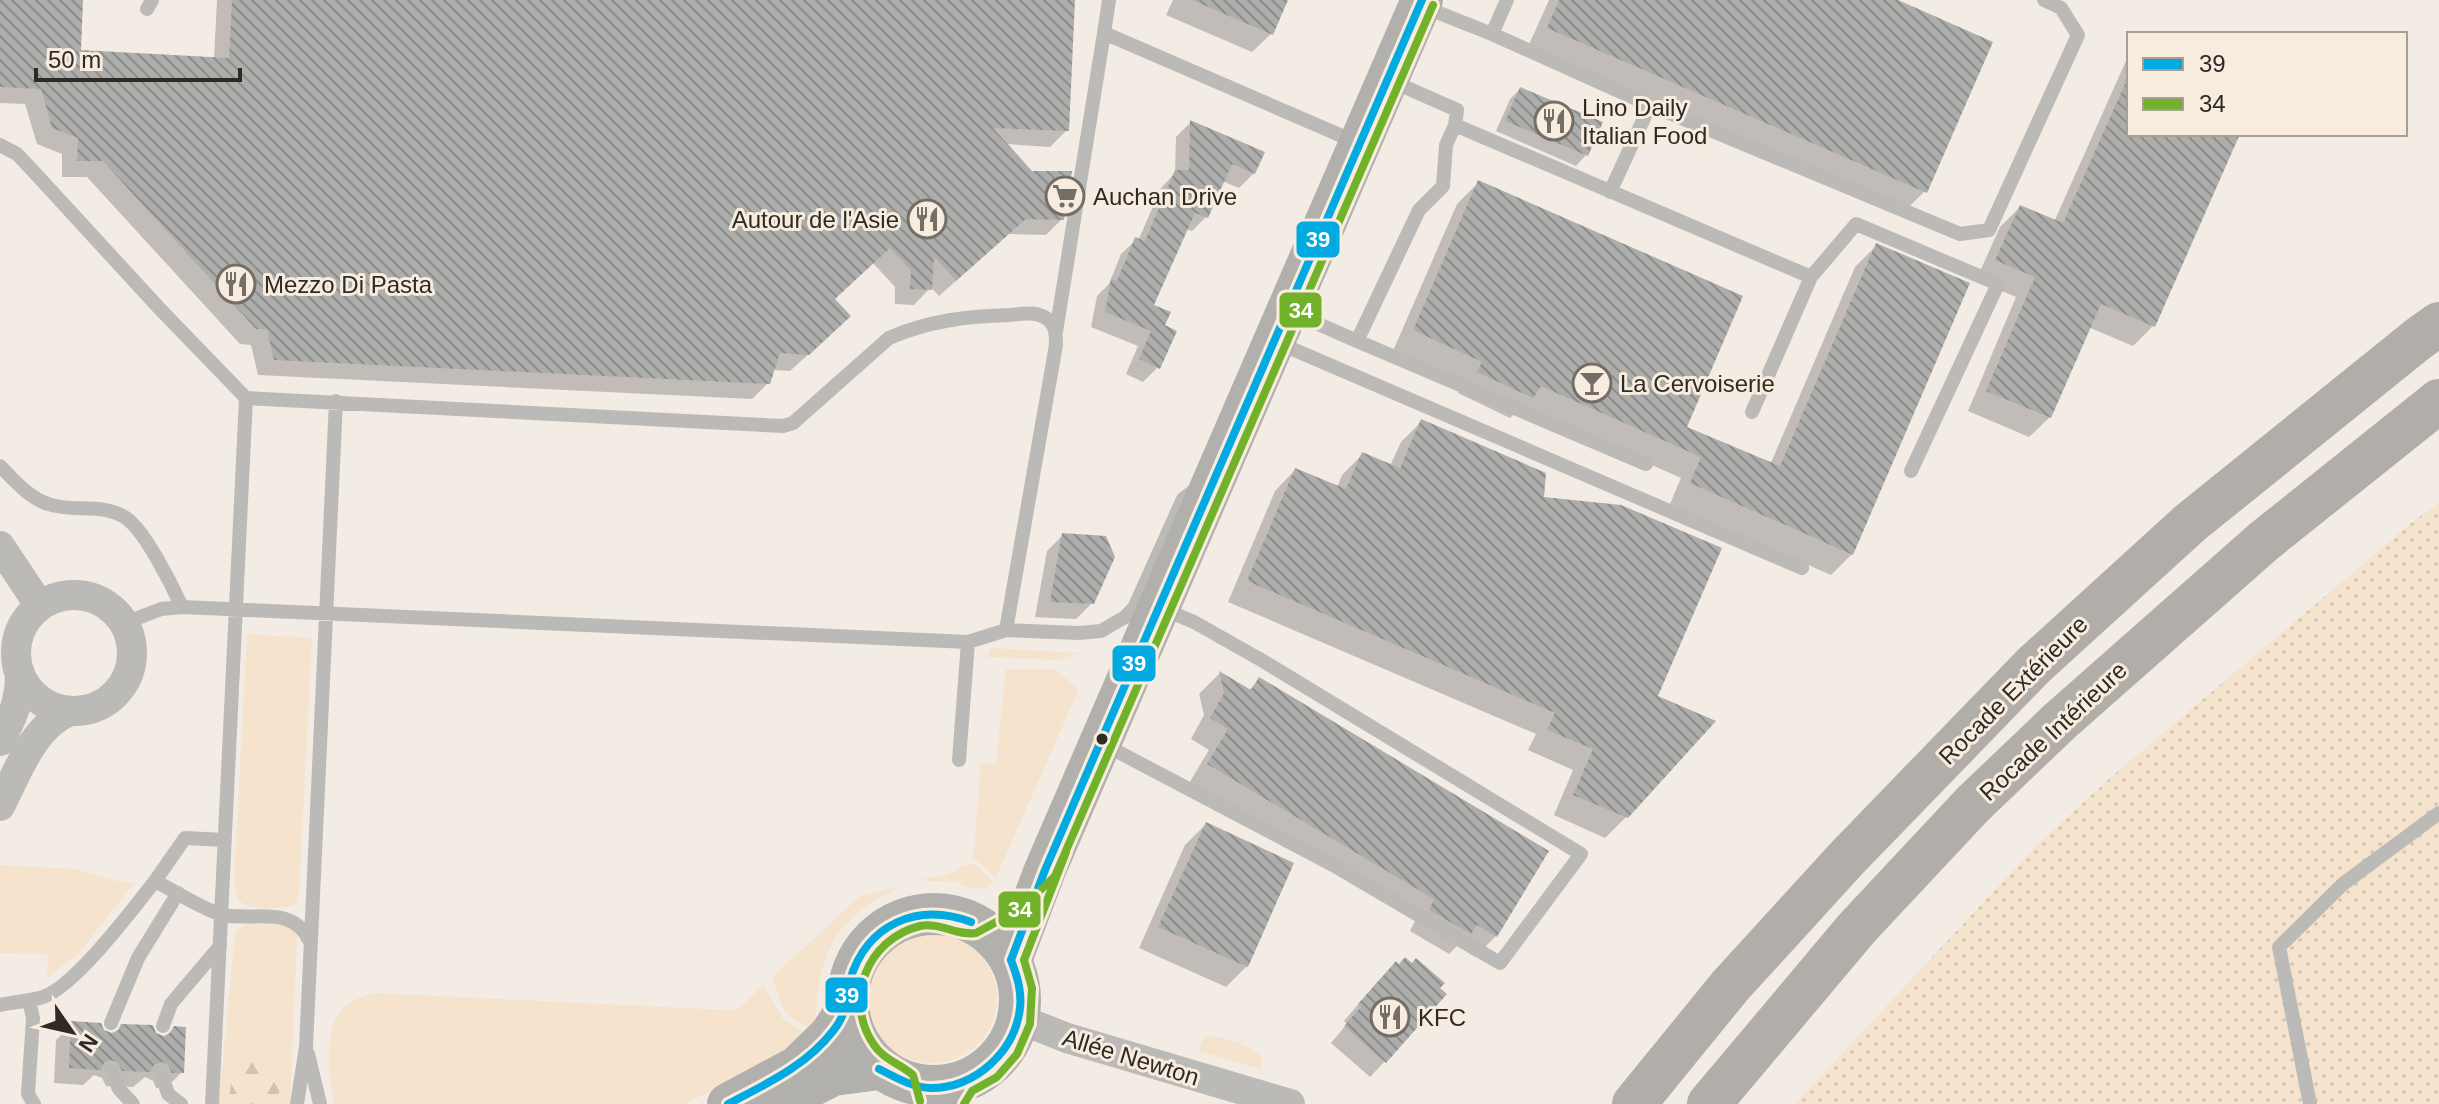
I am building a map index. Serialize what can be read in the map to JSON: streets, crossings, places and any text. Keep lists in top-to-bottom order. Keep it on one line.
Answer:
{"streets":{"highway":["Rocade Extérieure","Rocade Intérieure"],"street":["Allée Newton"]},"places":{"restaurant":["Lino Daily Italian Food","Autour de l'Asie","Mezzo Di Pasta","KFC"],"supermarket":["Auchan Drive"],"bar":["La Cervoiserie"]},"lines":["transit line 39","transit line 34"],"legend":["39","34"],"scale_bar":"50 m","north":"bottom right"}
